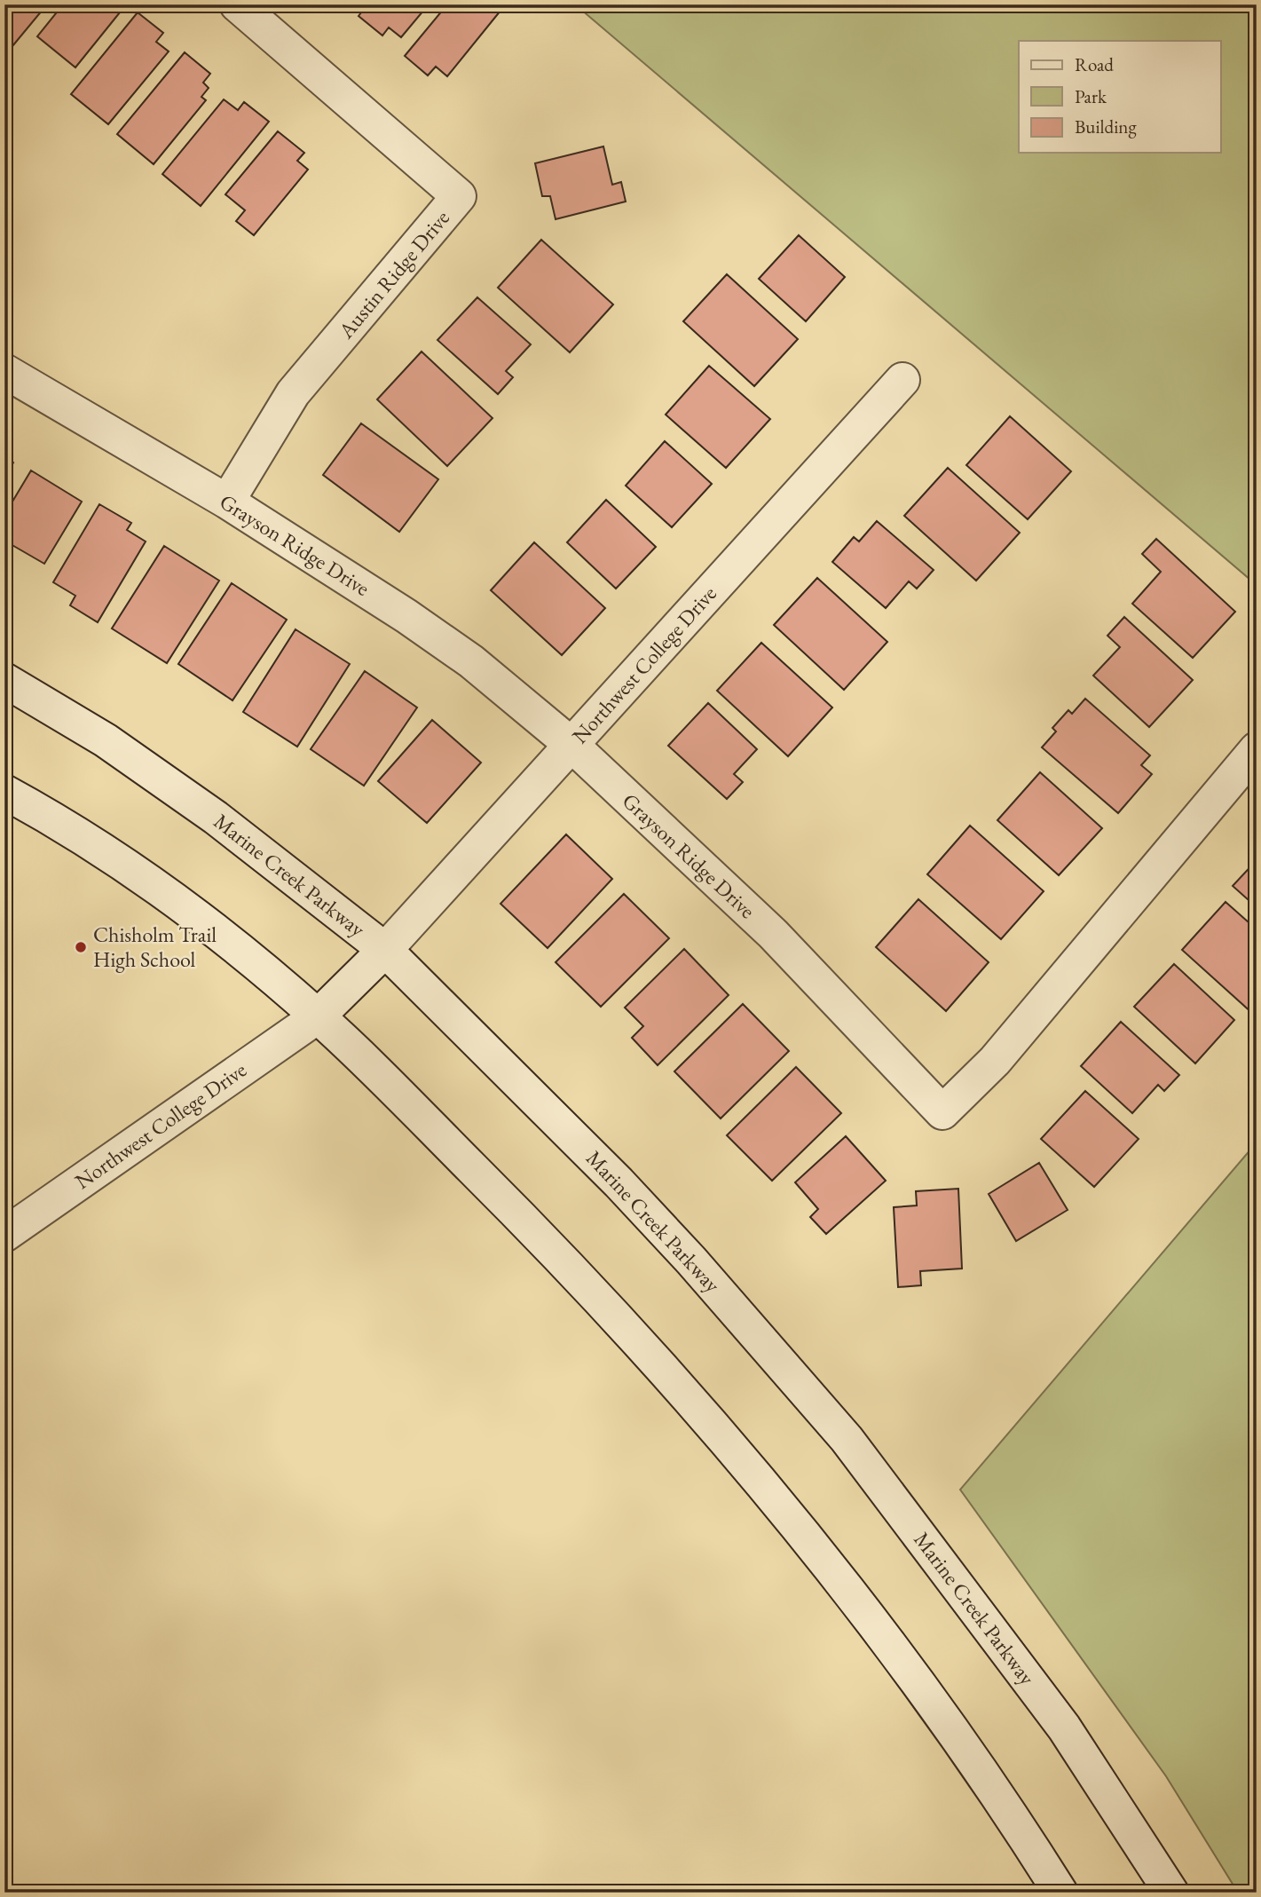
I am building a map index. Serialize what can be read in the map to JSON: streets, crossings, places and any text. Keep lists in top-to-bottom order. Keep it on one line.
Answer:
{"streets":{"street":["Austin Ridge Drive","Grayson Ridge Drive","Northwest College Drive","Marine Creek Parkway"]},"crossings":[["Austin Ridge Drive","Grayson Ridge Drive"],["Grayson Ridge Drive","Northwest College Drive"],["Northwest College Drive","Marine Creek Parkway"]],"places":["Chisholm Trail High School"],"legend":["Road","Park","Building"]}
